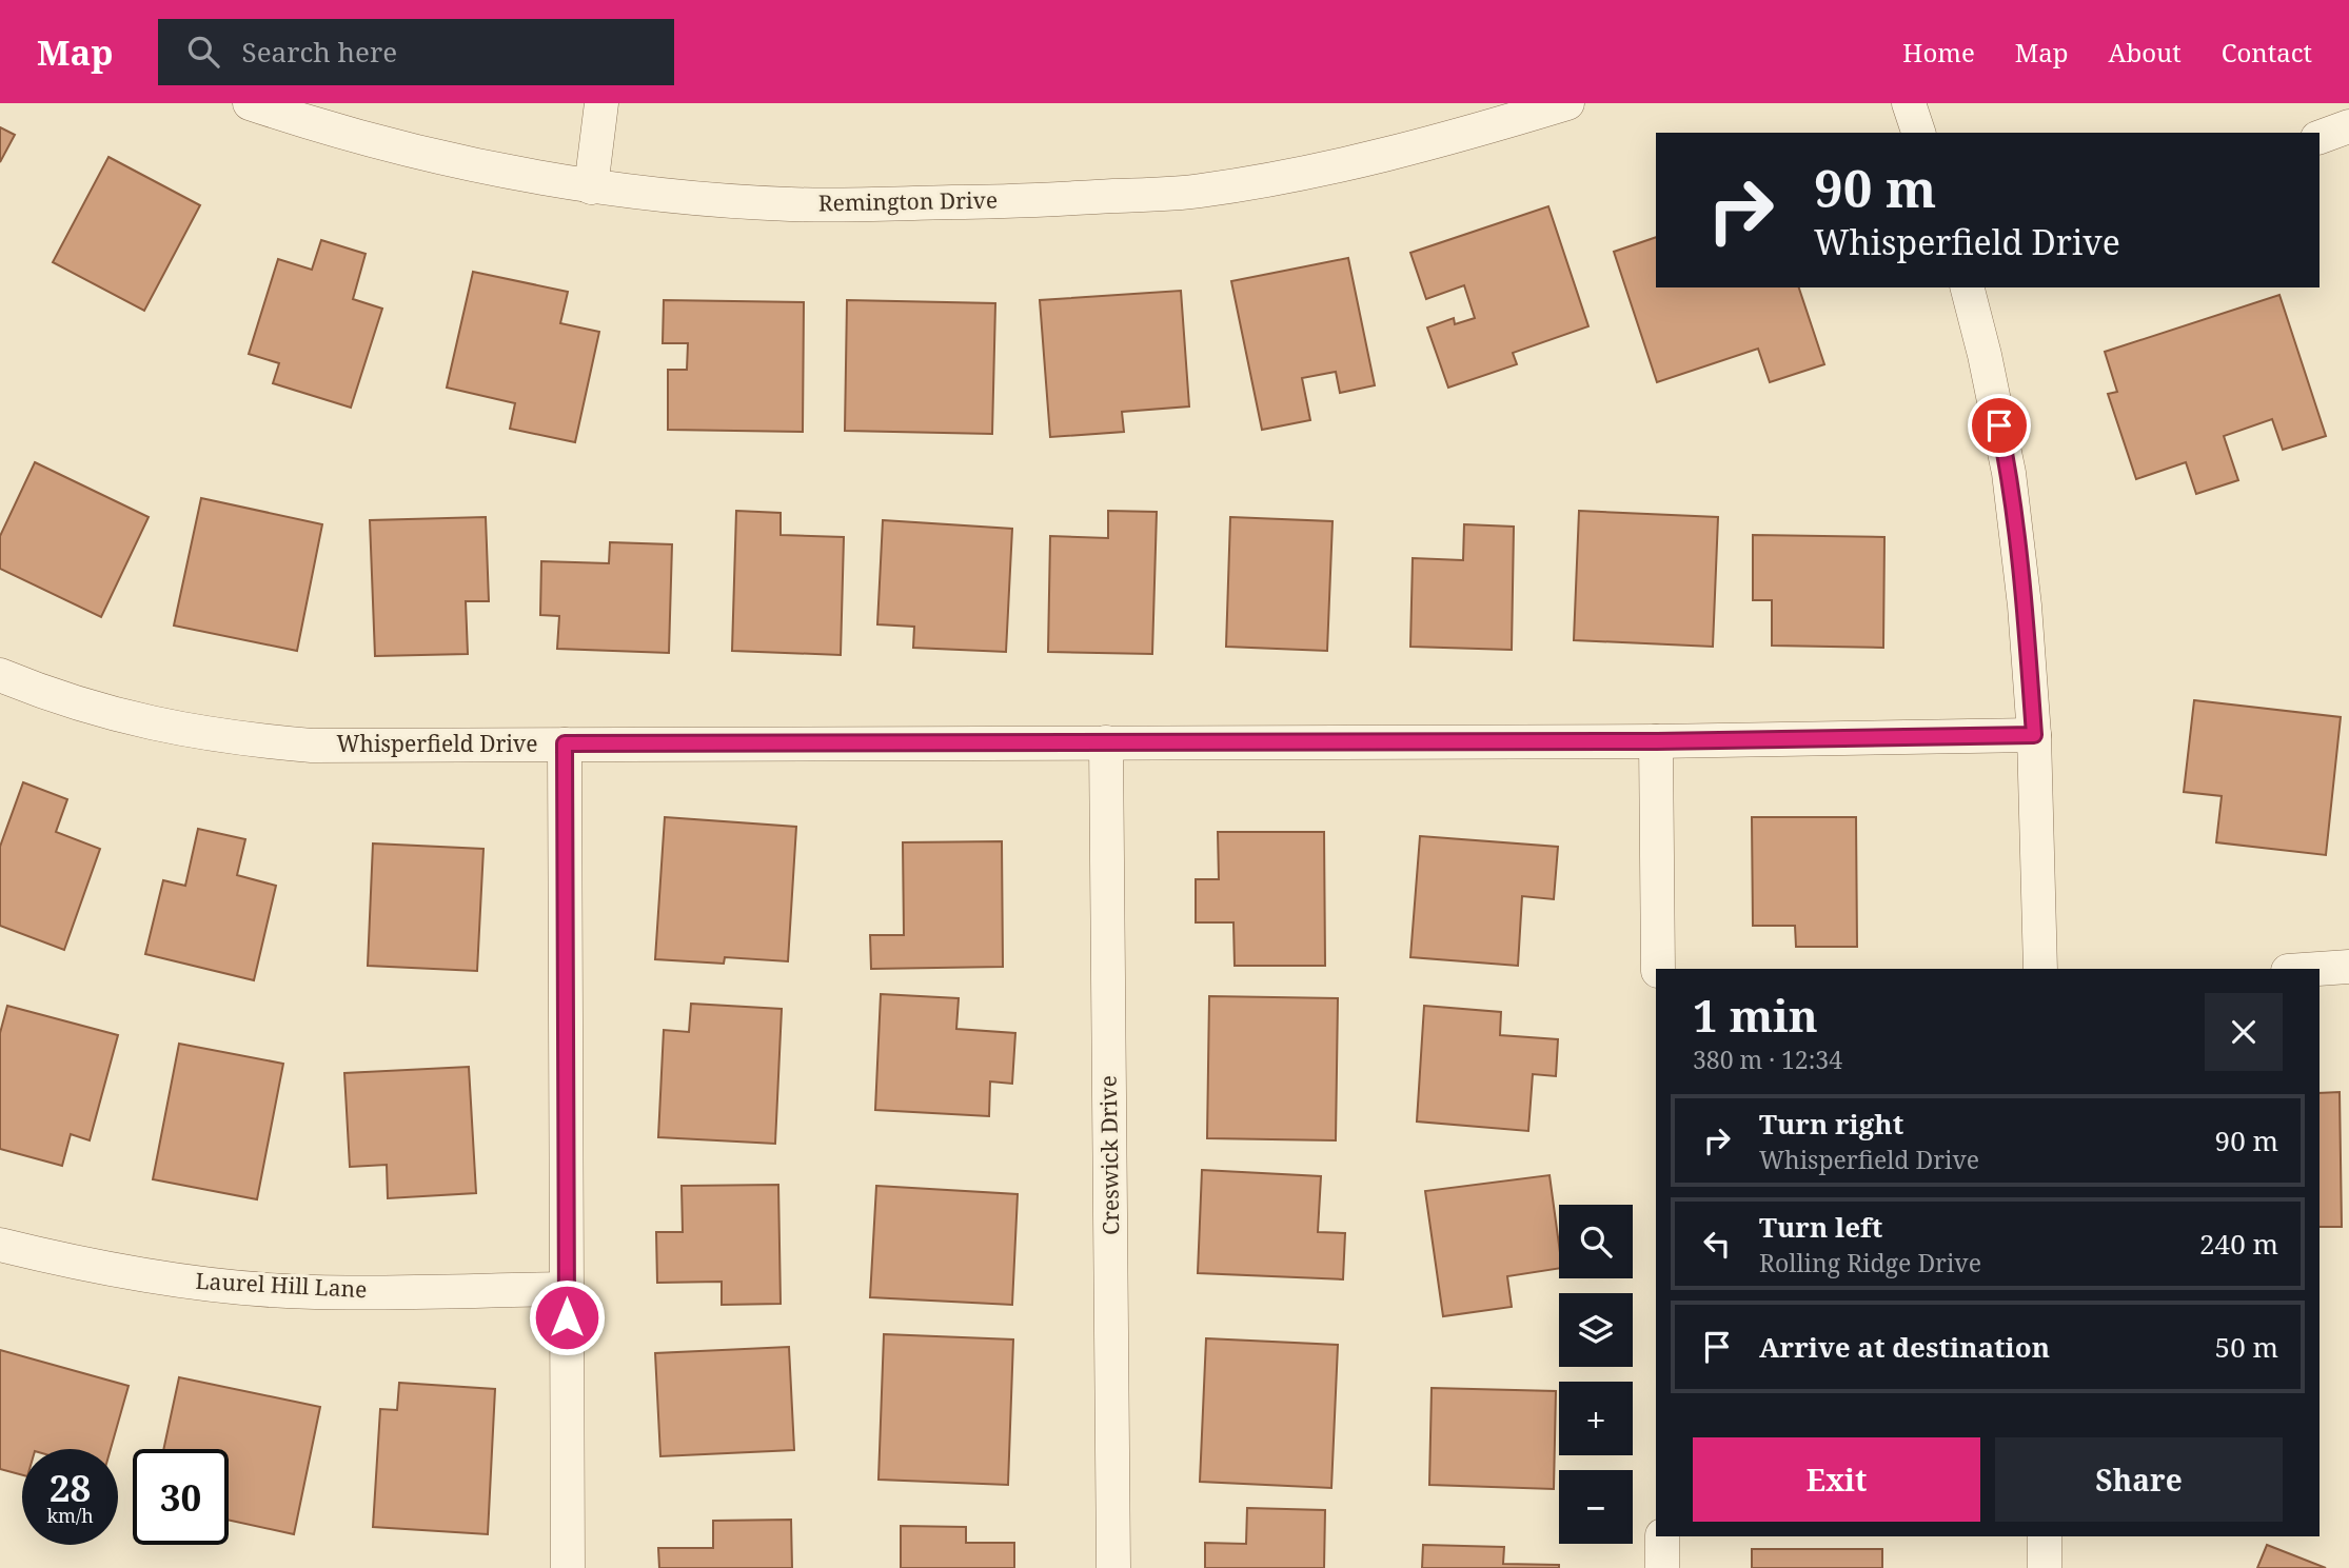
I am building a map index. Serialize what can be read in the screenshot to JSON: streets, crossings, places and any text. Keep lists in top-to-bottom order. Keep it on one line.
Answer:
{"streets":{"street":["Remington Drive","Whisperfield Drive","Creswick Drive","Laurel Hill Lane"]},"crossings":[["Whisperfield Drive","Creswick Drive"]],"page":{"header":"Map","search":"Search here","nav":["Home","Map","About","Contact"],"turn":["90 m","Whisperfield Drive"],"heading":["1 min","380 m · 12:34"],"list":[{"name":"Turn right","note":"Whisperfield Drive","value":"90 m"},{"name":"Turn left","note":"Rolling Ridge Drive","value":"240 m"},{"name":"Arrive at destination","value":"50 m"}],"map_buttons":["+","−"],"buttons":["Exit","Share"],"speed":"28 km/h","limit":"30"}}
